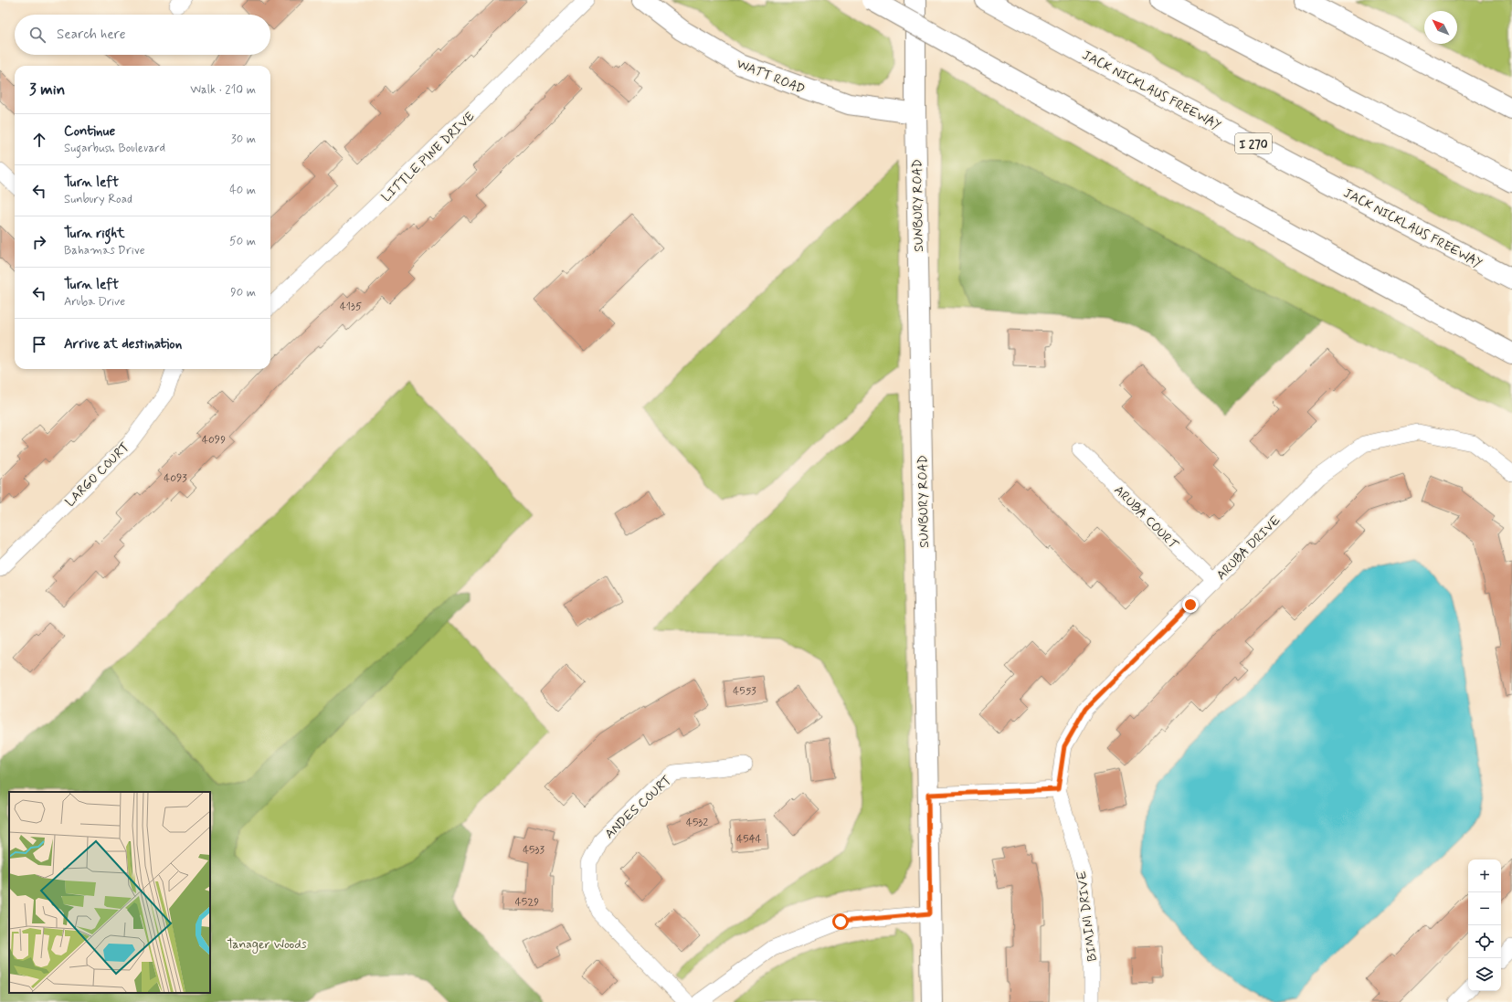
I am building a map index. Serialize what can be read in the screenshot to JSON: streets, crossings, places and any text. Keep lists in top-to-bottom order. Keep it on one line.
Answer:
{"streets":{"main road":["WATT ROAD","JACK NICKLAUS FREEWAY","I 270","SUNBURY ROAD"],"street":["LITTLE PINE DRIVE","LARGO COURT","ARUBA COURT","ARUBA DRIVE","ANDES COURT","BIMINI DRIVE"]},"crossings":[["WATT ROAD","SUNBURY ROAD"],["ARUBA COURT","ARUBA DRIVE"],["ARUBA DRIVE","BIMINI DRIVE"]],"parks":["Tanager Woods"],"house_numbers":["4135","4099","4093","4553","4532","4544","4533","4529"],"north":"top left","page":{"search":"Search here","heading":["3 min","Walk · 210 m"],"list":[["Continue","Sugarbush Boulevard","30 m"],["Turn left","Sunbury Road","40 m"],["Turn right","Bahamas Drive","50 m"],["Turn left","Aruba Drive","90 m"],"Arrive at destination"],"map_buttons":["+","−"]}}
